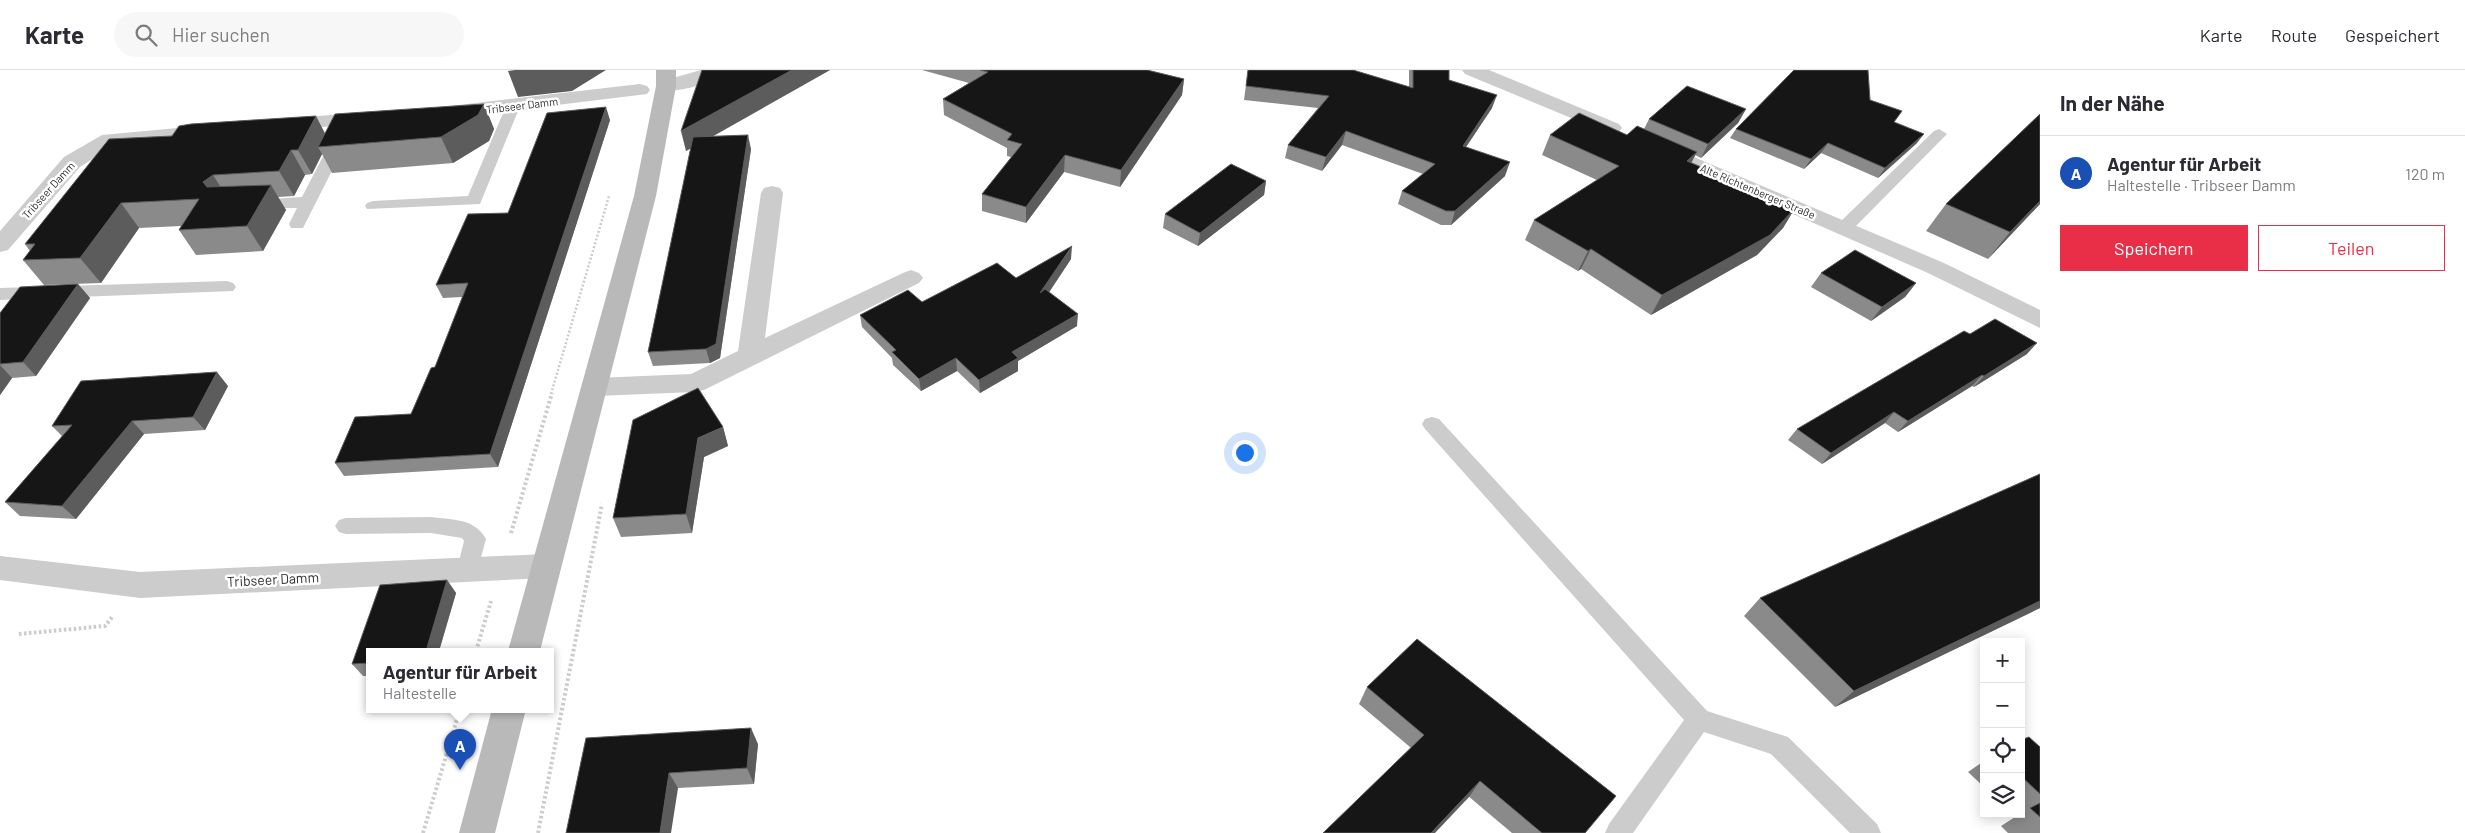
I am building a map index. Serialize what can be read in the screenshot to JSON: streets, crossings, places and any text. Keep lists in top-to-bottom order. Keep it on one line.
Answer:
{"streets":{"street":["Tribseer Damm","Alte Richtenberger Straße"]},"page":{"header":"Karte","search":"Hier suchen","nav":["Karte","Route","Gespeichert"],"heading":"In der Nähe","list":[{"mark":"A","name":"Agentur für Arbeit","note":"Haltestelle · Tribseer Damm","value":"120 m"}],"buttons":["Speichern","Teilen"],"map_buttons":["+","−"],"popup":["Agentur für Arbeit","Haltestelle"],"pins":"A"}}
